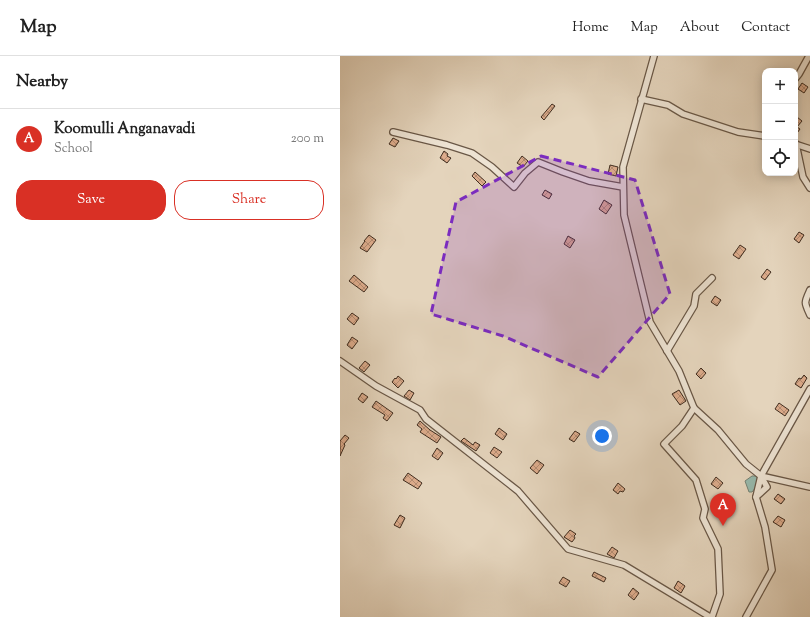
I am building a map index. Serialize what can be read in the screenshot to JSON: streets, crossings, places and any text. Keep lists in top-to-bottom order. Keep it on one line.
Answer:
{"page":{"header":"Map","nav":["Home","Map","About","Contact"],"heading":"Nearby","map_buttons":["+","−"],"list":[{"mark":"A","name":"Koomulli Anganavadi","note":"School","value":"200 m"}],"buttons":["Save","Share"],"pins":"A"}}
